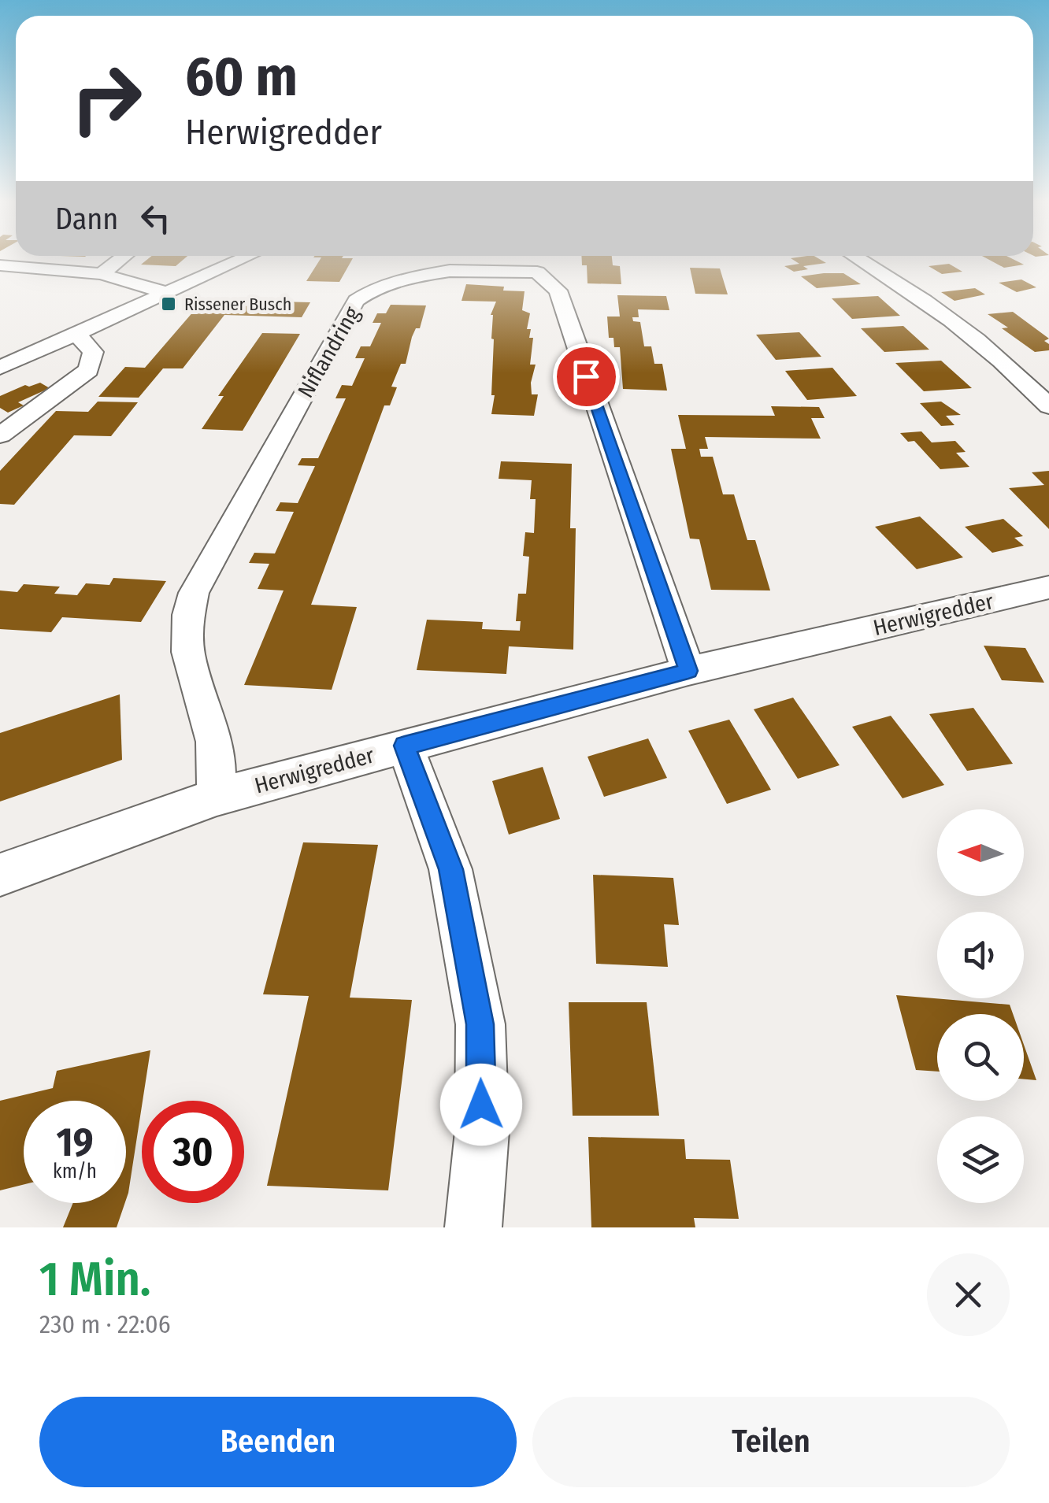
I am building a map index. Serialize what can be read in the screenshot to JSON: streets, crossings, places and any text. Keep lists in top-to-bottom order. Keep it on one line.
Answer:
{"streets":{"street":["Niflandring","Herwigredder"]},"crossings":[["Niflandring","Herwigredder"]],"places":{"transit":["Rissener Busch"]},"north":"left","page":{"turn":["60 m","Herwigredder"],"then":"Dann","speed":"19 km/h","limit":"30","heading":["1 Min.","230 m · 22:06"],"buttons":["Beenden","Teilen"]}}
